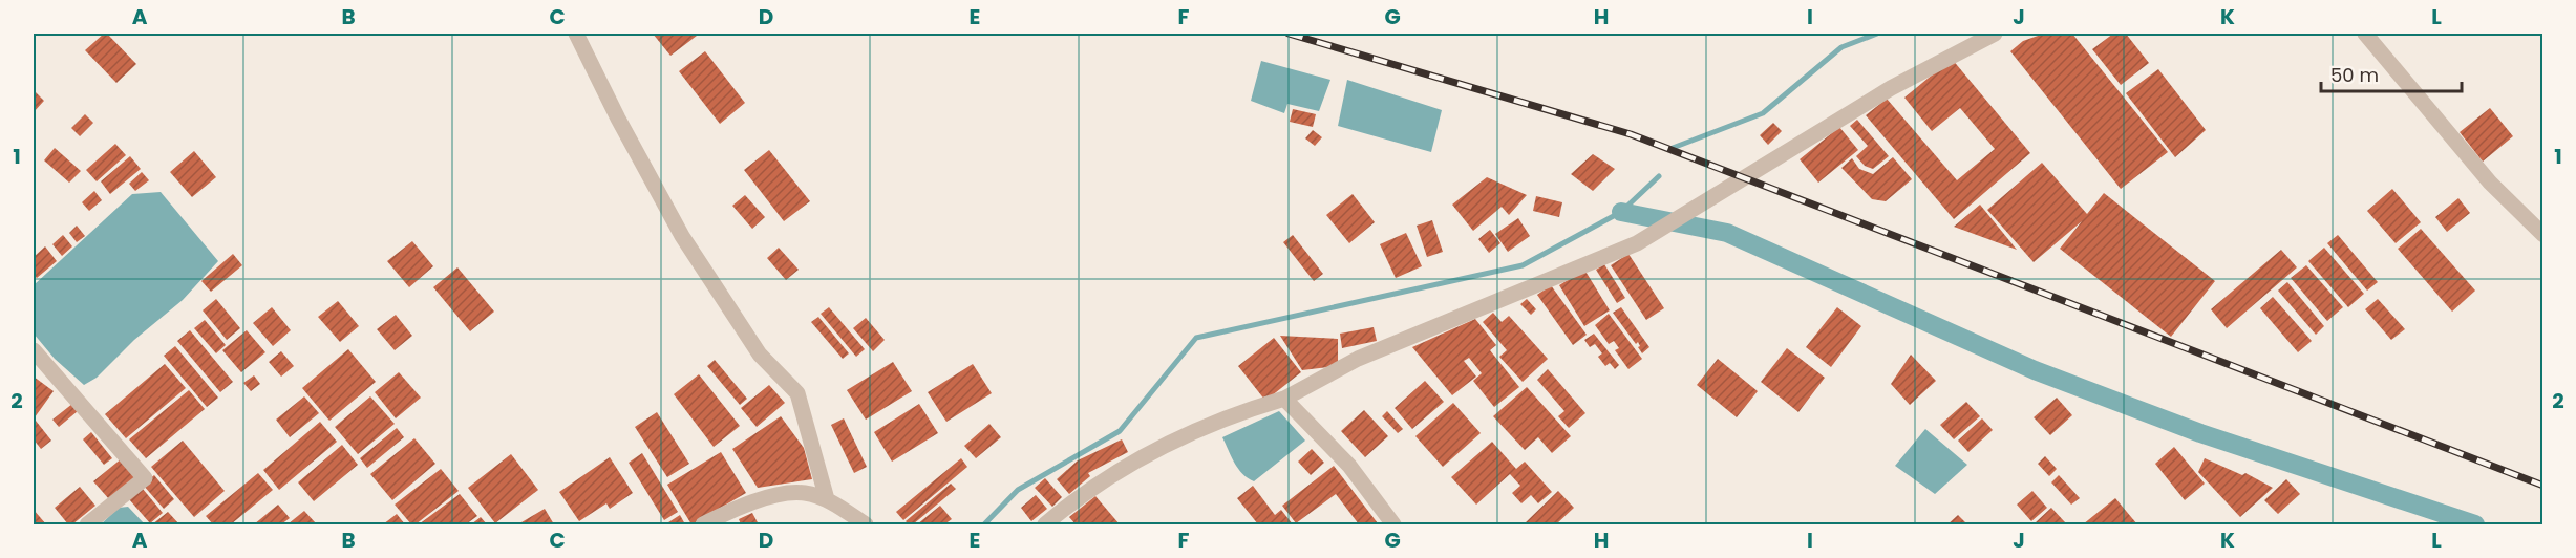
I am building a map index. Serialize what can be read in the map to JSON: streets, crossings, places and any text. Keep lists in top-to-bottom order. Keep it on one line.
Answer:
{"scale_bar":"50 m","grid":{"columns":["A","B","C","D","E","F","G","H","I","J","K","L"],"rows":["1","2"]}}
